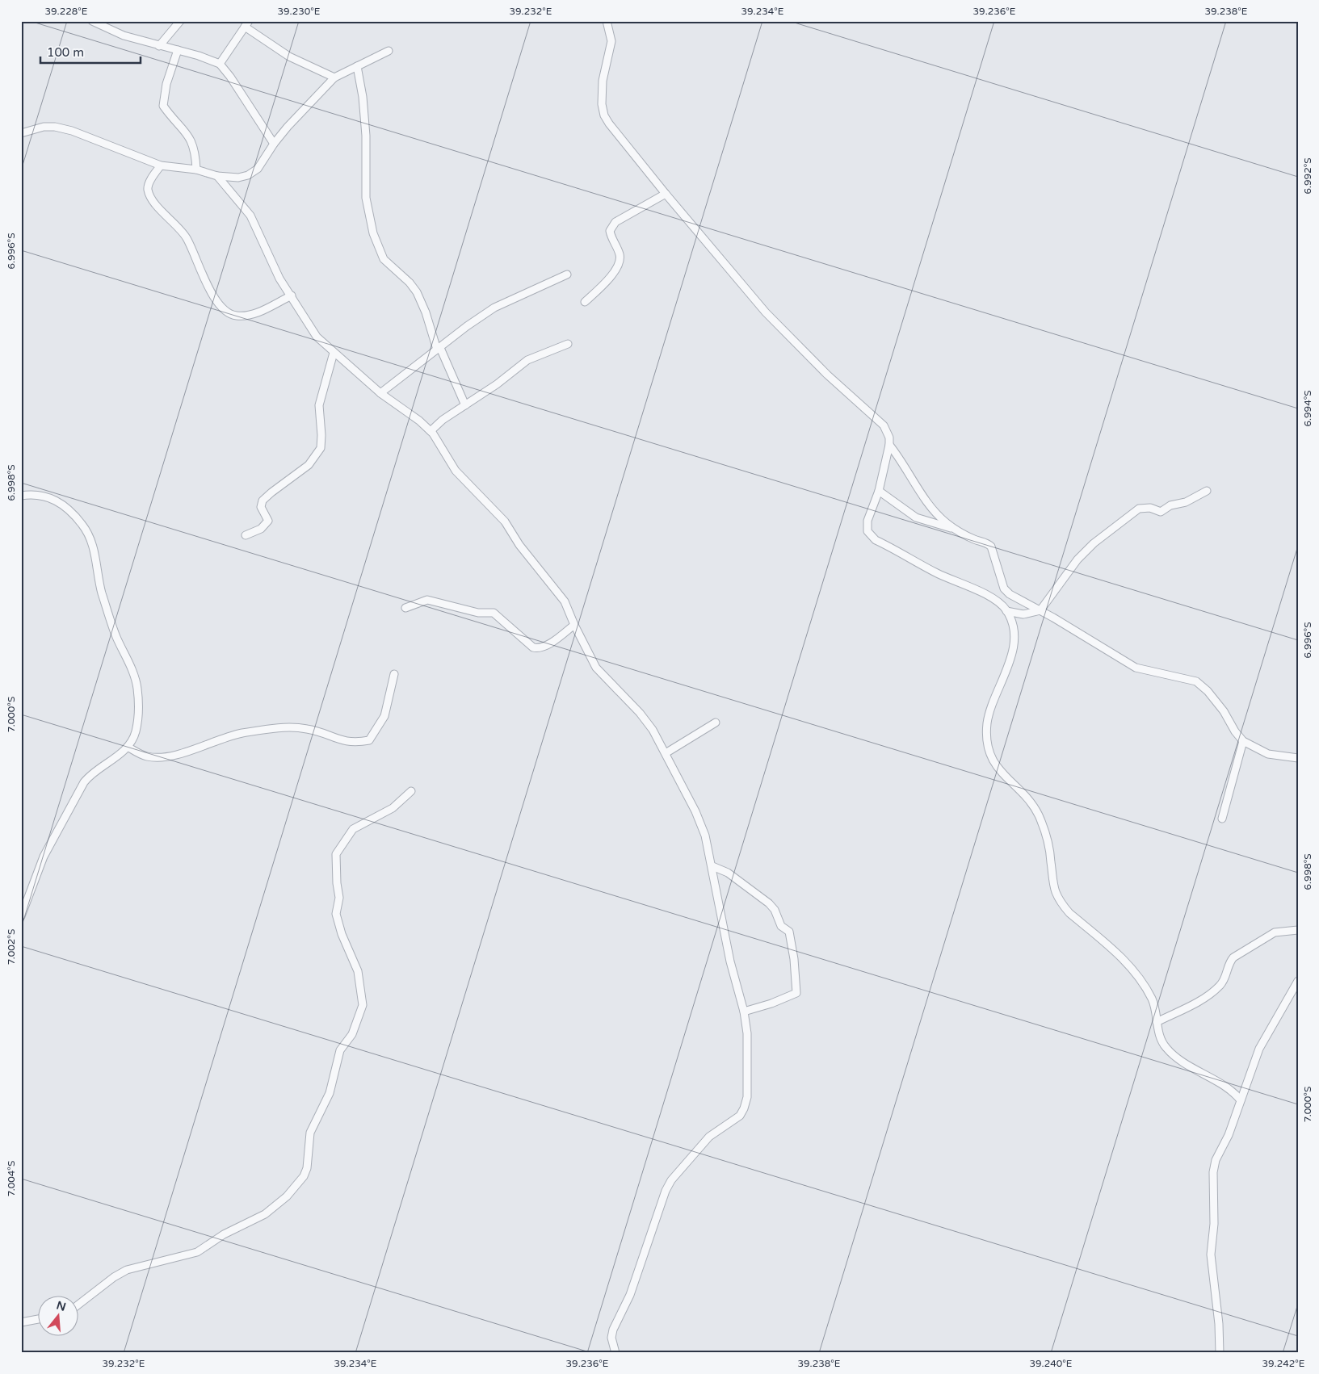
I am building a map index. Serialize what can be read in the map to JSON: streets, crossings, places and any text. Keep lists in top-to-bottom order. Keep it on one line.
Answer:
{"scale_bar":"100 m","north":"top","coordinates":["39.228°E","39.230°E","39.232°E","39.234°E","39.236°E","39.238°E","6.992°S","6.996°S","6.994°S","6.998°S","7.000°S","7.002°S","7.004°S","39.240°E","39.242°E"]}
